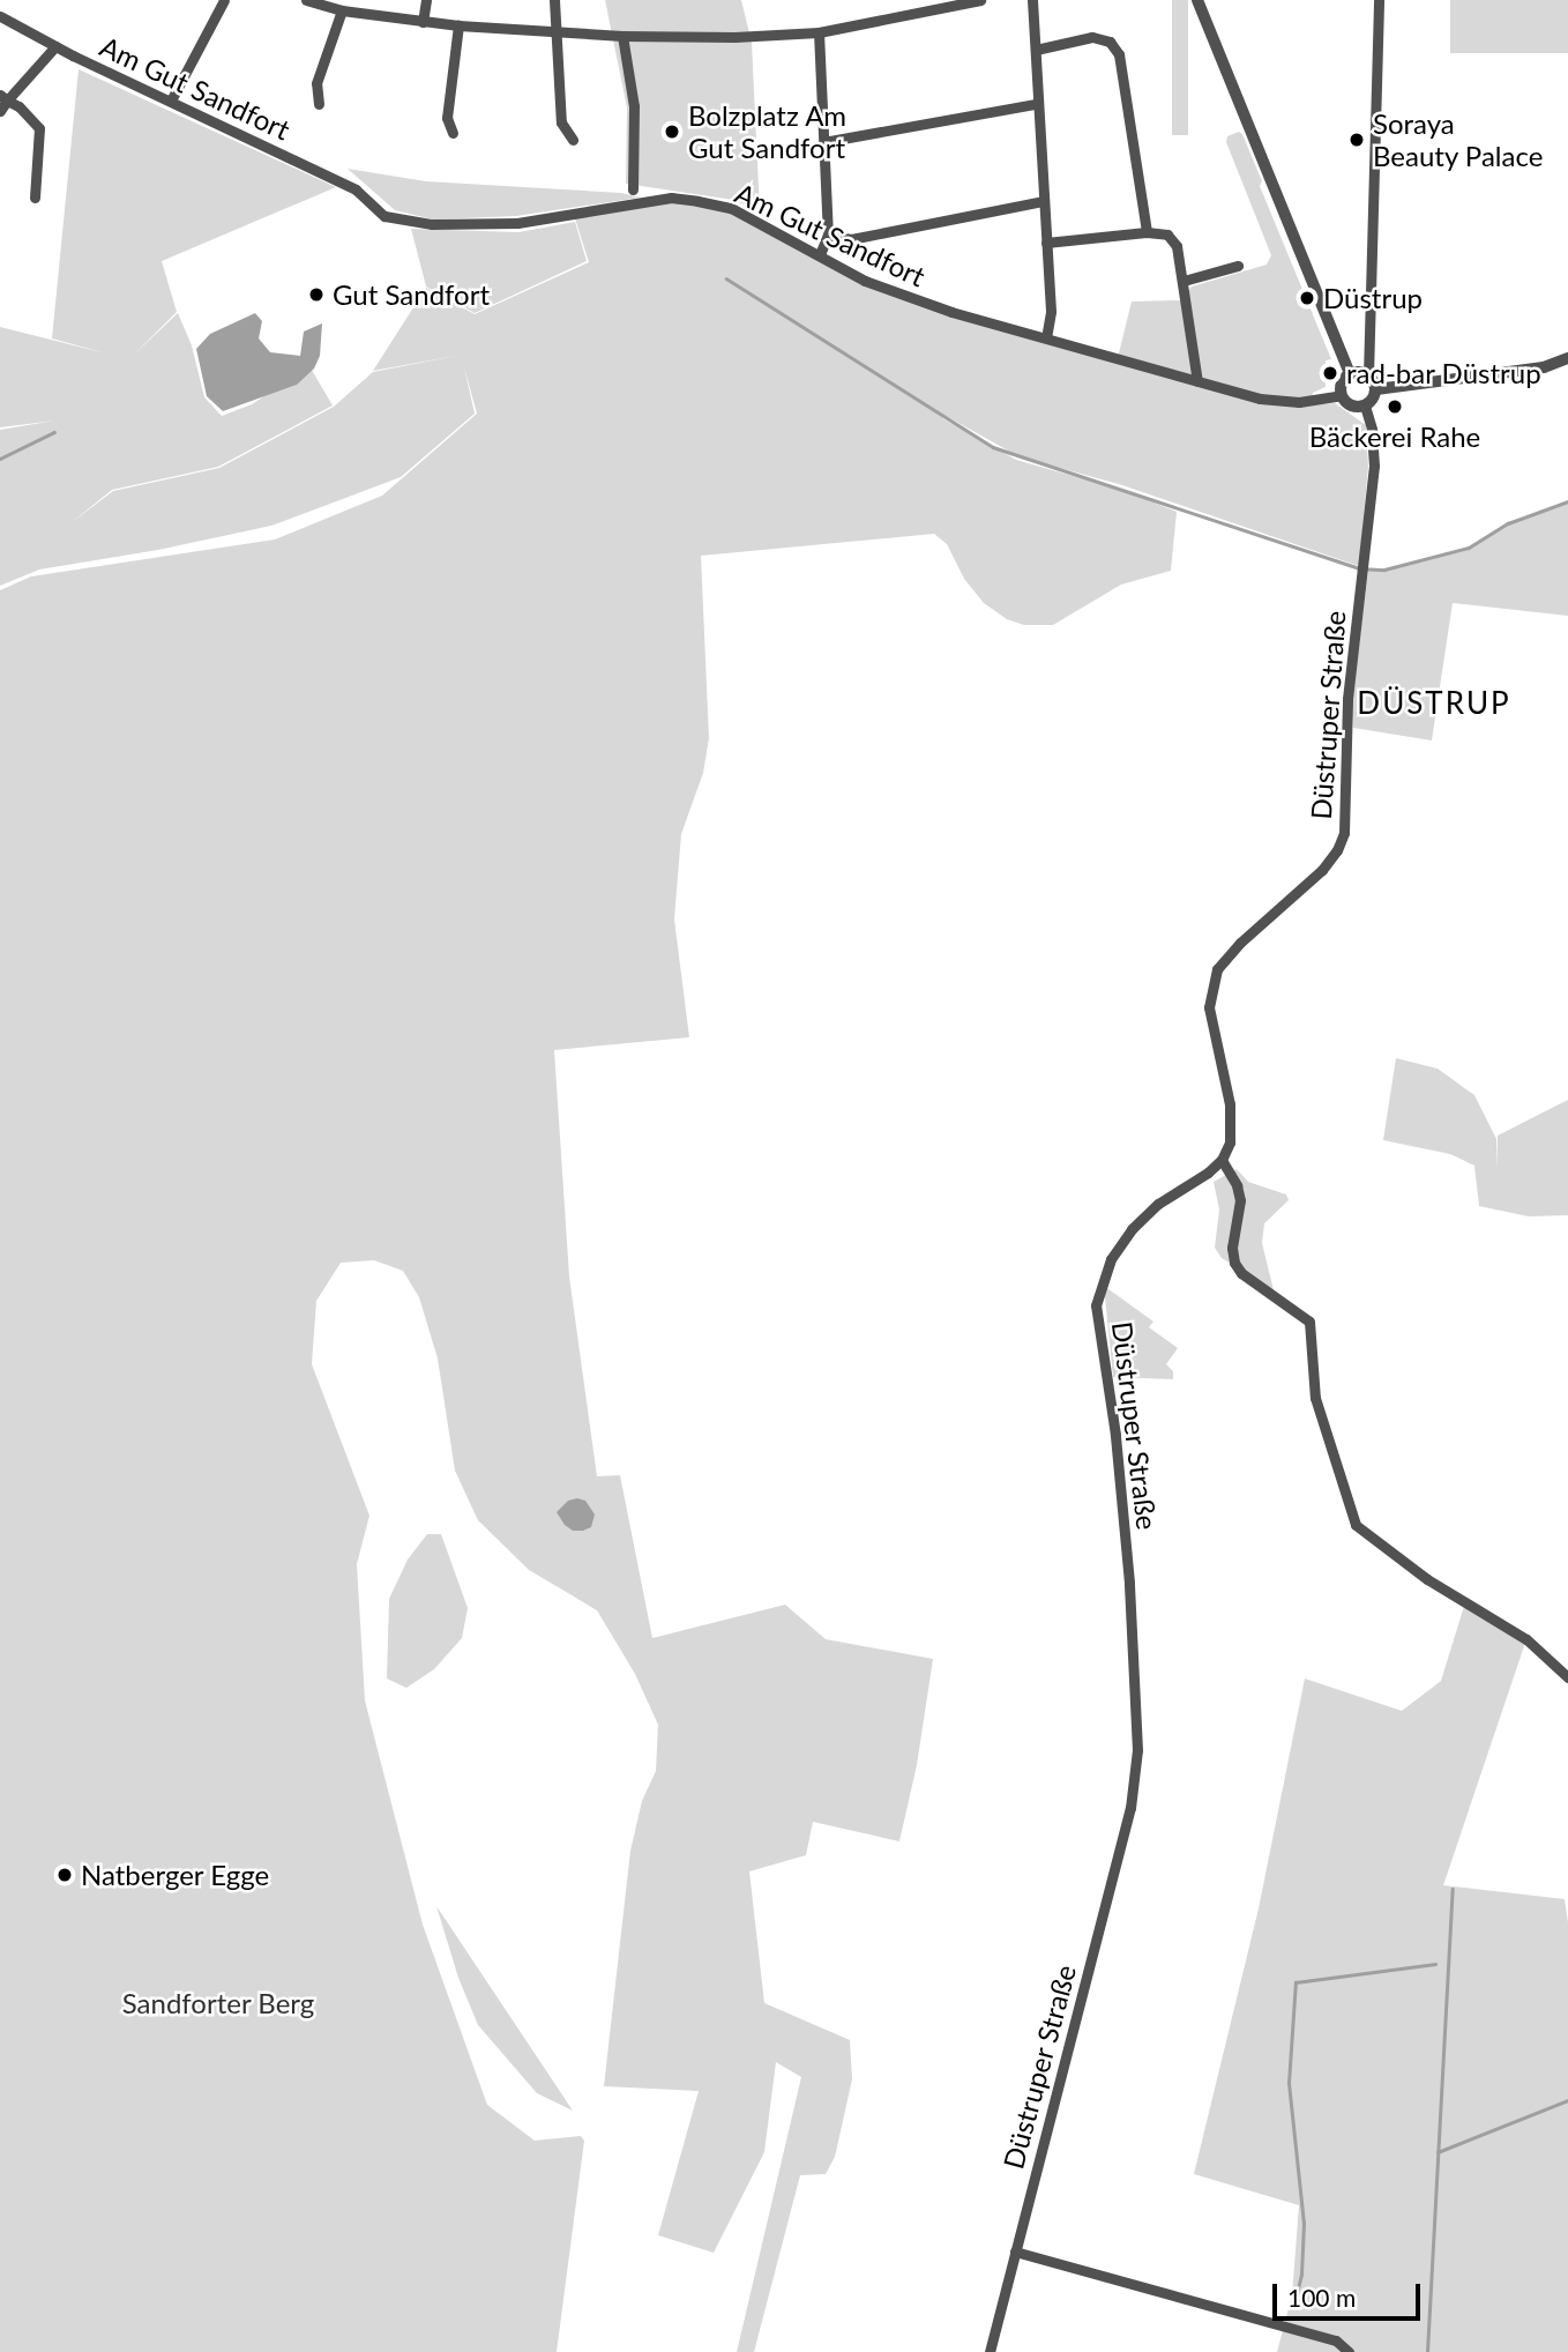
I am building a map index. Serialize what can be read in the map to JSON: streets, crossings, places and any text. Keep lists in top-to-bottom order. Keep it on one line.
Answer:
{"streets":{"street":["Am Gut Sandfort","Düstruper Straße"]},"crossings":[["Am Gut Sandfort","Düstruper Straße"]],"districts":["DÜSTRUP"],"parks":["Sandforter Berg"],"places":["Bolzplatz Am Gut Sandfort","Soraya Beauty Palace","Gut Sandfort","Düstrup","rad-bar Düstrup","Bäckerei Rahe","Natberger Egge"],"scale_bar":"100 m"}
